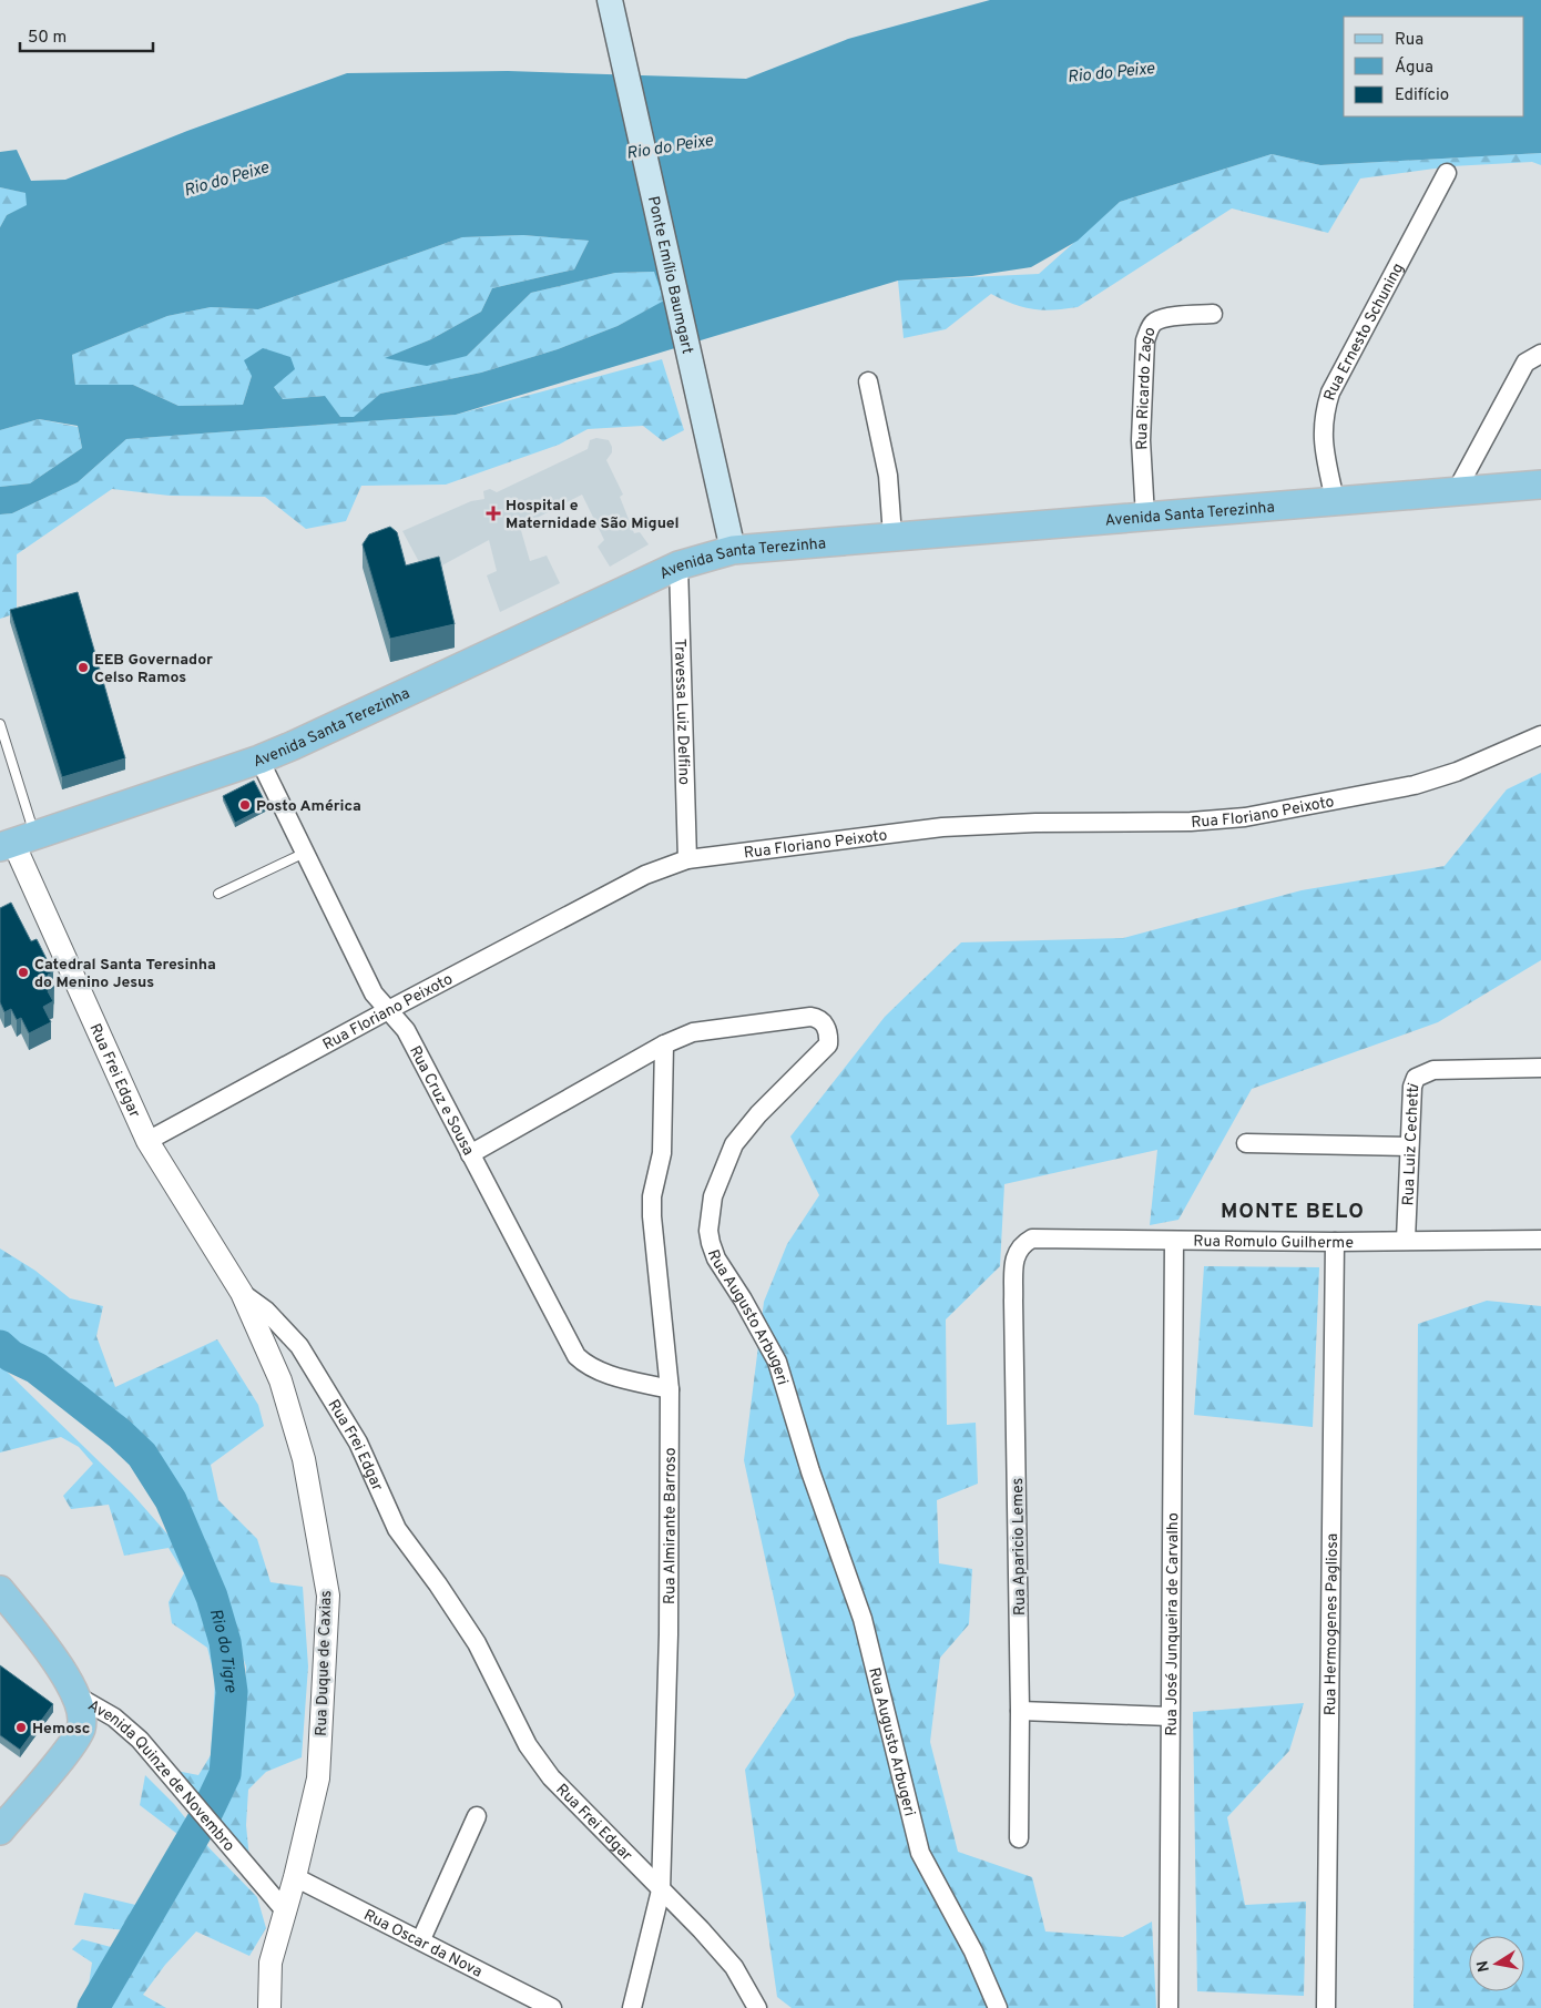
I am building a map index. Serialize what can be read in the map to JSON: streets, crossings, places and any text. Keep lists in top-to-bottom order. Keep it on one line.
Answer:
{"streets":{"main road":["Ponte Emílio Baumgart","Avenida Santa Terezinha","Avenida Quinze de Novembro"],"street":["Rua Ernesto Schuning","Rua Ricardo Zago","Travessa Luiz Delfino","Rua Floriano Peixoto","Rua Frei Edgar","Rua Cruz e Sousa","Rua Luiz Cechetti","Rua Romulo Guilherme","Rua Augusto Arbugeri","Rua Almirante Barroso","Rua Aparicio Lemes","Rua José Junqueira de Carvalho","Rua Hermogenes Pagliosa","Rua Duque de Caxias","Rua Oscar da Nova"]},"crossings":[["Ponte Emílio Baumgart","Avenida Santa Terezinha"],["Rua Ernesto Schuning","Avenida Santa Terezinha"],["Rua Ricardo Zago","Avenida Santa Terezinha"],["Avenida Santa Terezinha","Travessa Luiz Delfino"],["Avenida Santa Terezinha","Rua Frei Edgar"],["Avenida Santa Terezinha","Rua Cruz e Sousa"],["Travessa Luiz Delfino","Rua Floriano Peixoto"],["Rua Floriano Peixoto","Rua Frei Edgar"],["Rua Floriano Peixoto","Rua Cruz e Sousa"],["Rua Frei Edgar","Rua Almirante Barroso"],["Rua Frei Edgar","Rua Duque de Caxias"],["Rua Cruz e Sousa","Rua Augusto Arbugeri"],["Rua Cruz e Sousa","Rua Almirante Barroso"],["Rua Luiz Cechetti","Rua Romulo Guilherme"],["Rua Romulo Guilherme","Rua Aparicio Lemes"],["Rua Romulo Guilherme","Rua José Junqueira de Carvalho"],["Rua Romulo Guilherme","Rua Hermogenes Pagliosa"],["Rua Augusto Arbugeri","Rua Almirante Barroso"],["Rua Duque de Caxias","Avenida Quinze de Novembro"],["Rua Duque de Caxias","Rua Oscar da Nova"]],"districts":["MONTE BELO"],"water":["Rio do Peixe","Rio do Tigre"],"places":{"health":["Hospital e Maternidade São Miguel"],"other":["EEB Governador Celso Ramos","Posto América","Catedral Santa Teresinha do Menino Jesus","Hemosc"]},"legend":["Rua","Água","Edifício"],"scale_bar":"50 m","north":"left"}
